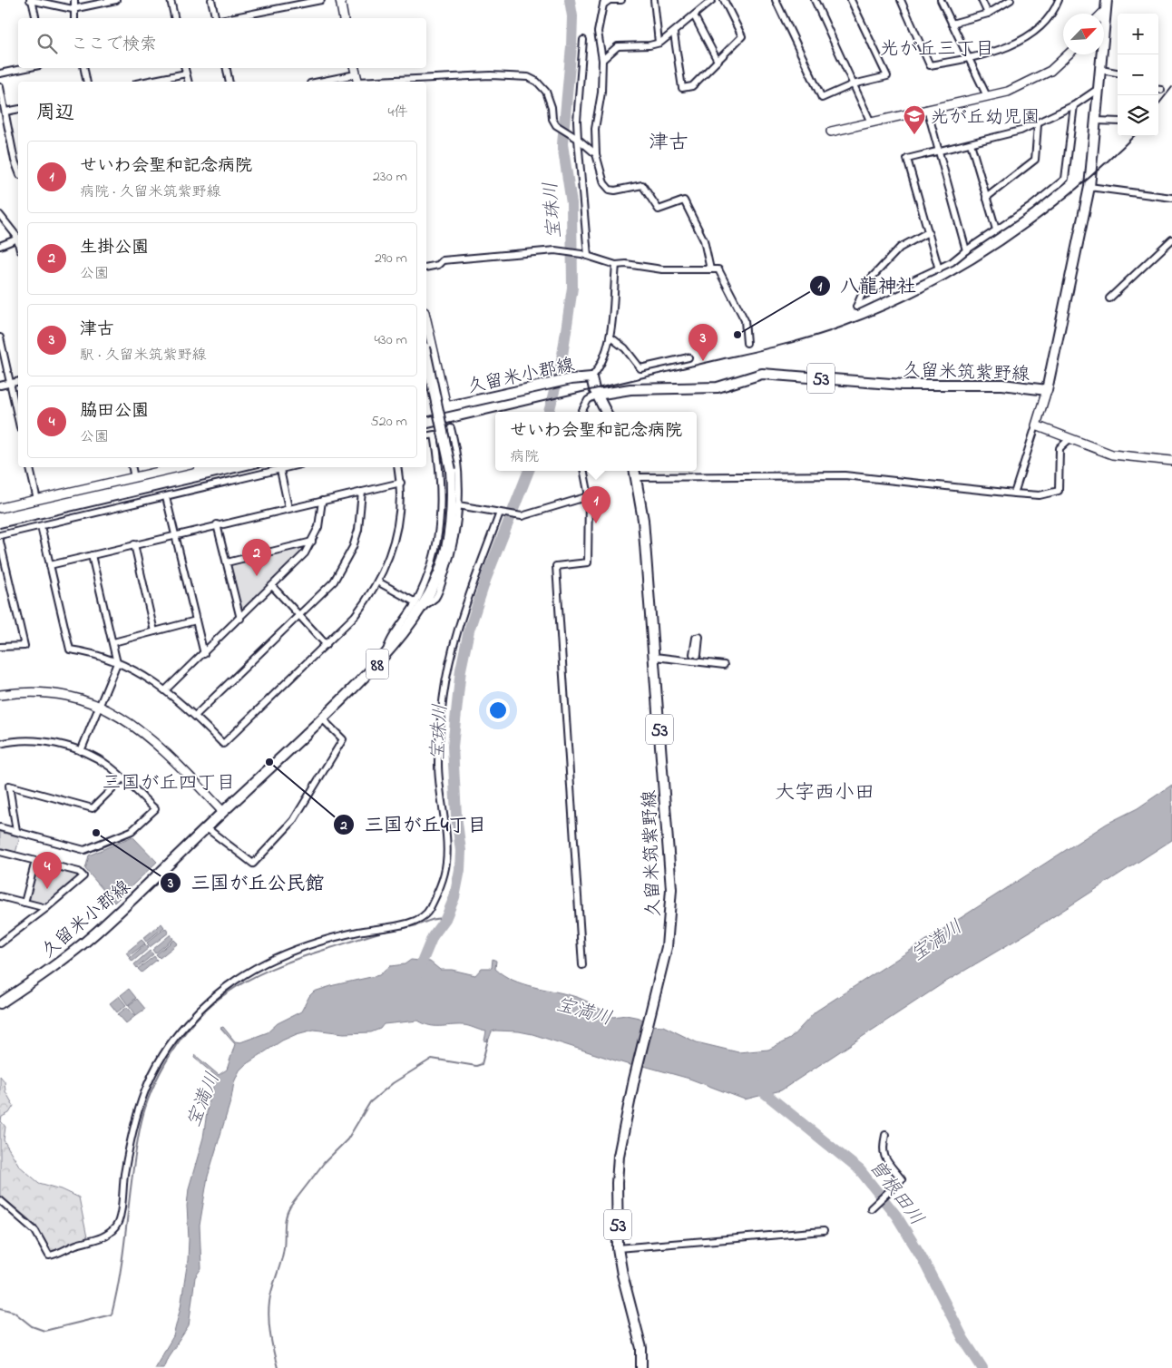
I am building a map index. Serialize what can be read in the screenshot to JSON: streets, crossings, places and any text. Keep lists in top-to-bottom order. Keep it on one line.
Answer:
{"streets":{"main road":["久留米筑紫野線","久留米小郡線","53","88"]},"crossings":[["久留米筑紫野線","久留米小郡線"]],"districts":["光が丘三丁目","津古","三国が丘四丁目","大字西小田"],"water":["宝珠川","宝満川","曽根田川"],"places":{"school or university":["光が丘幼児園"],"other":["八龍神社","三国が丘4丁目","三国が丘公民館"]},"north":"top right","page":{"map_buttons":["+","−"],"search":"ここで検索","heading":["周辺","4件"],"list":[{"mark":"1","name":"せいわ会聖和記念病院","note":"病院 · 久留米筑紫野線","value":"230 m"},{"mark":"2","name":"生掛公園","note":"公園","value":"290 m"},{"mark":"3","name":"津古","note":"駅 · 久留米筑紫野線","value":"430 m"},{"mark":"4","name":"脇田公園","note":"公園","value":"520 m"}],"pins":["3","1","2","4"],"popup":["せいわ会聖和記念病院","病院"]}}
